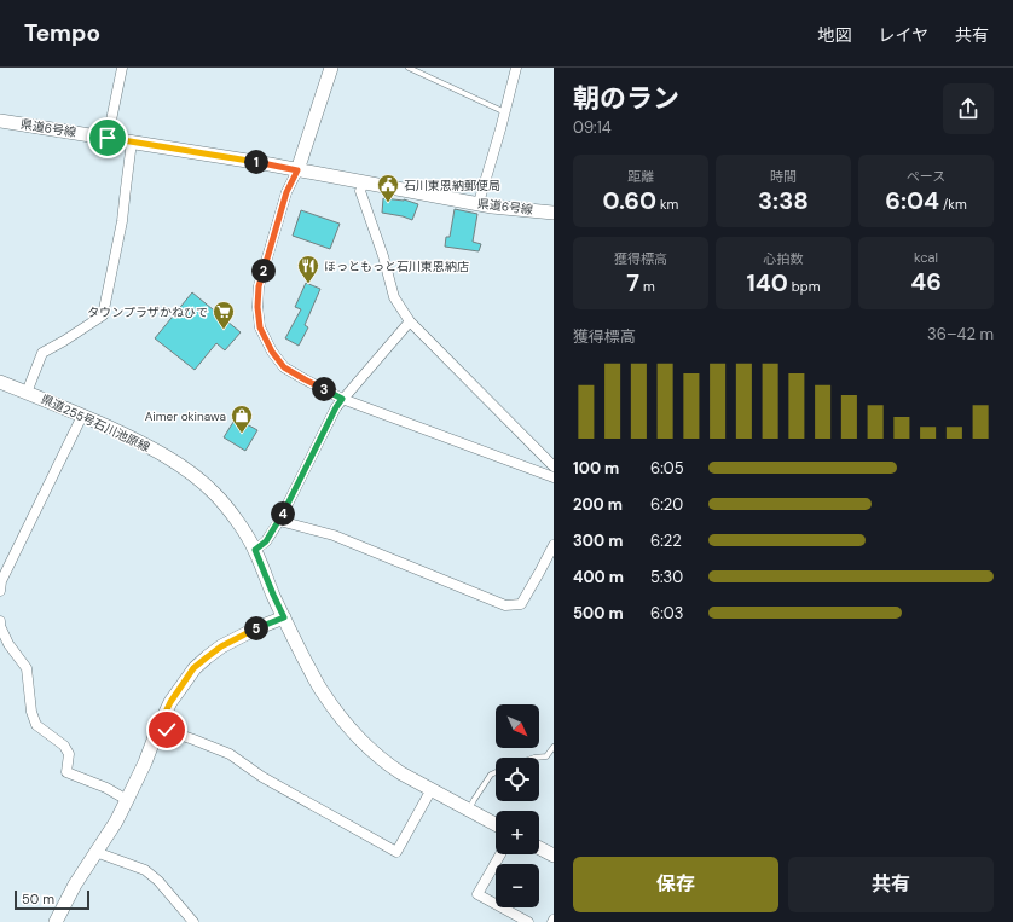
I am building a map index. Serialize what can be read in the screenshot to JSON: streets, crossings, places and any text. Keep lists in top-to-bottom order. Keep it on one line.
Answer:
{"streets":{"main road":["県道6号線","県道255号石川池原線"]},"places":{"public building":["石川東恩納郵便局"],"restaurant":["ほっともっと石川東恩納店"],"supermarket":["タウンプラザかねひで"],"shop":["Aimer okinawa"]},"scale_bar":"50 m","north":"bottom right","page":{"header":"Tempo","nav":["地図","レイヤ","共有"],"heading":["朝のラン","09:14"],"pins":["1","2","3","4","5"],"stats":[["距離","0.60 km"],["時間","3:38"],["ペース","6:04 /km"],["獲得標高","7 m"],["心拍数","140 bpm"],["kcal","46"]],"chart":["獲得標高","36–42 m"],"list":[{"name":"100 m","note":"6:05"},{"name":"200 m","note":"6:20"},{"name":"300 m","note":"6:22"},{"name":"400 m","note":"5:30"},{"name":"500 m","note":"6:03"}],"map_buttons":["+","−"],"buttons":["保存","共有"],"scale":"50 m"}}
